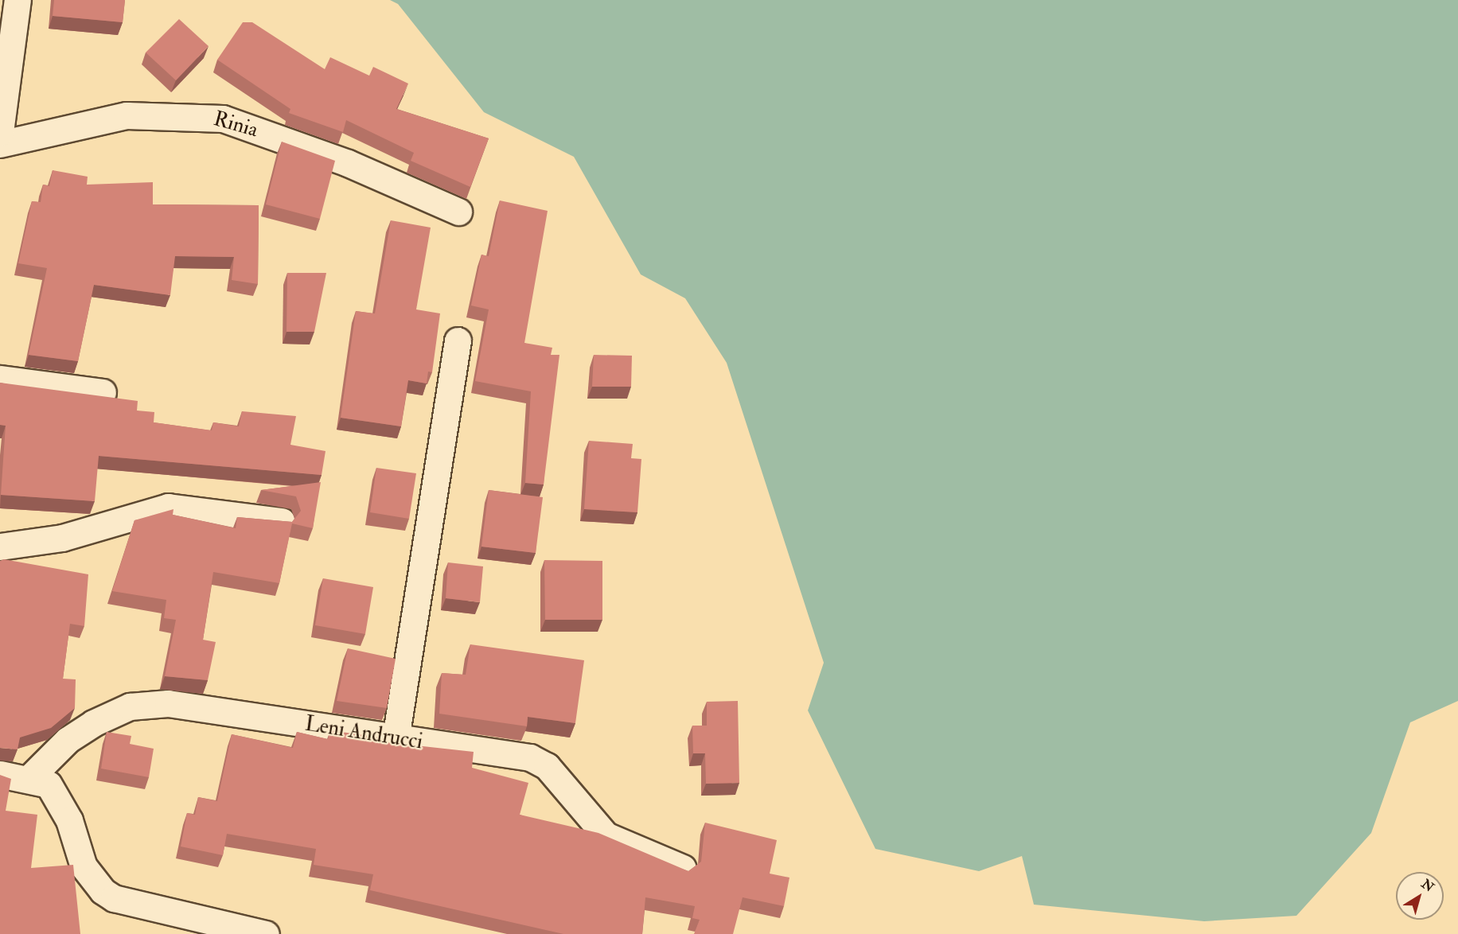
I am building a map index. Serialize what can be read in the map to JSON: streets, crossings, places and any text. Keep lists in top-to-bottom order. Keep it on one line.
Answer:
{"streets":{"street":["Rinia","Leni Andrucci"]},"north":"top right"}
